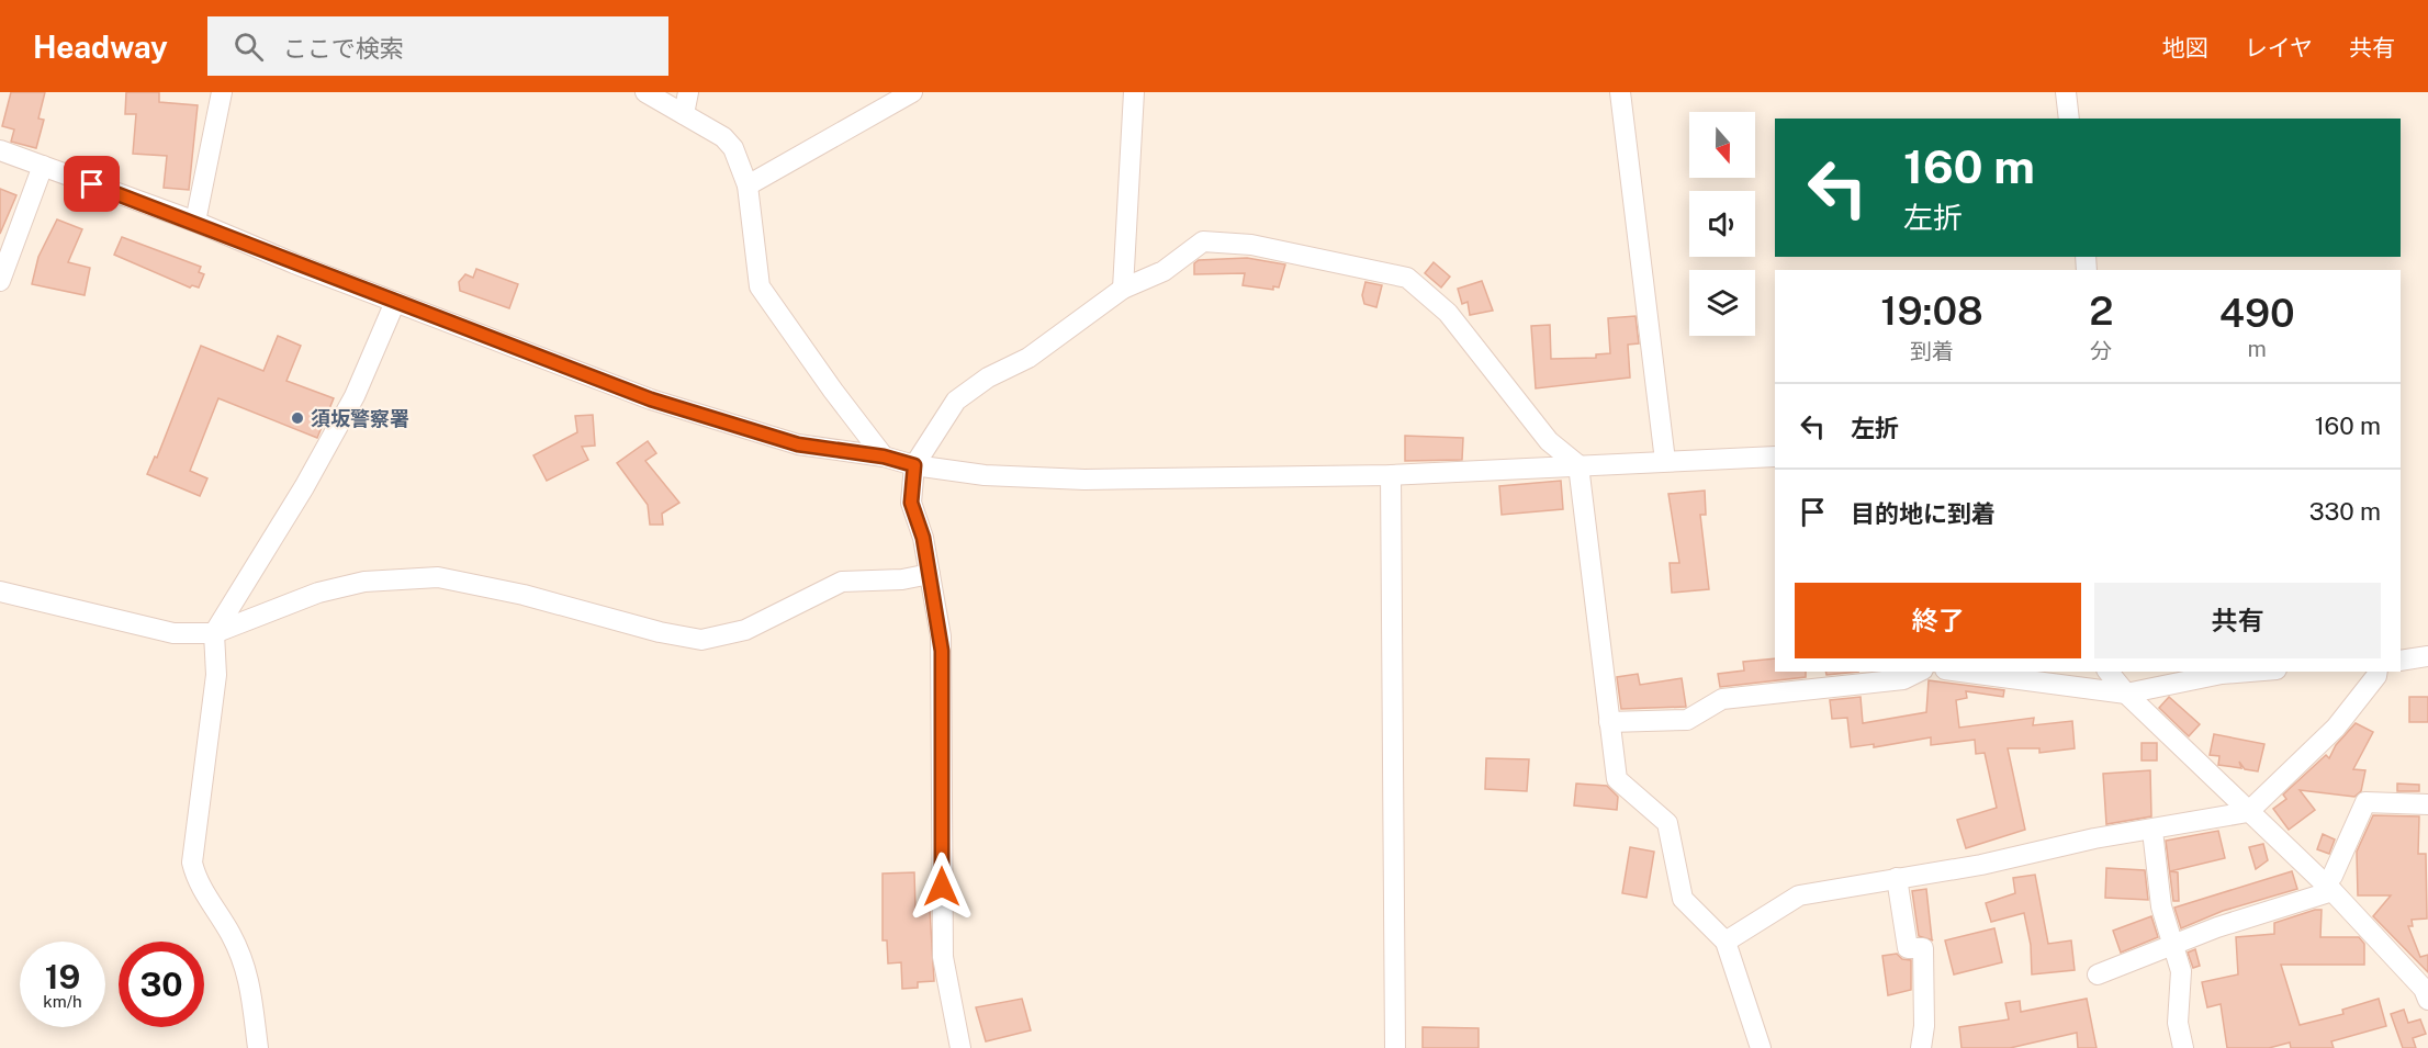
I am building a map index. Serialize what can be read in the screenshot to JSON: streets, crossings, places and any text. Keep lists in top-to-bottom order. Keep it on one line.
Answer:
{"places":["須坂警察署"],"north":"bottom","page":{"header":"Headway","search":"ここで検索","nav":["地図","レイヤ","共有"],"turn":["160 m","左折"],"eta":["19:08","到着","2","分","490","m"],"list":[{"name":"左折","value":"160 m"},{"name":"目的地に到着","value":"330 m"}],"buttons":["終了","共有"],"speed":"19 km/h","limit":"30"}}
